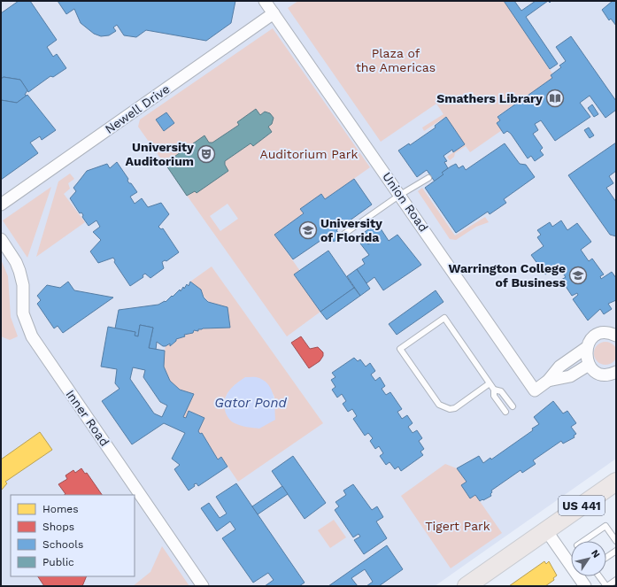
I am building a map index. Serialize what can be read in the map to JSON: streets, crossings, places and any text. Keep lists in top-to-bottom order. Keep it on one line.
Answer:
{"streets":{"main road":["US 441"],"street":["Newell Drive","Union Road","Inner Road"]},"crossings":[["Newell Drive","Union Road"]],"water":["Gator Pond"],"parks":["Plaza of the Americas","Auditorium Park","Tigert Park"],"places":{"library":["Smathers Library"],"theatre":["University Auditorium"],"school or university":["University of Florida","Warrington College of Business"]},"legend":["Homes","Shops","Schools","Public"],"north":"top right"}
